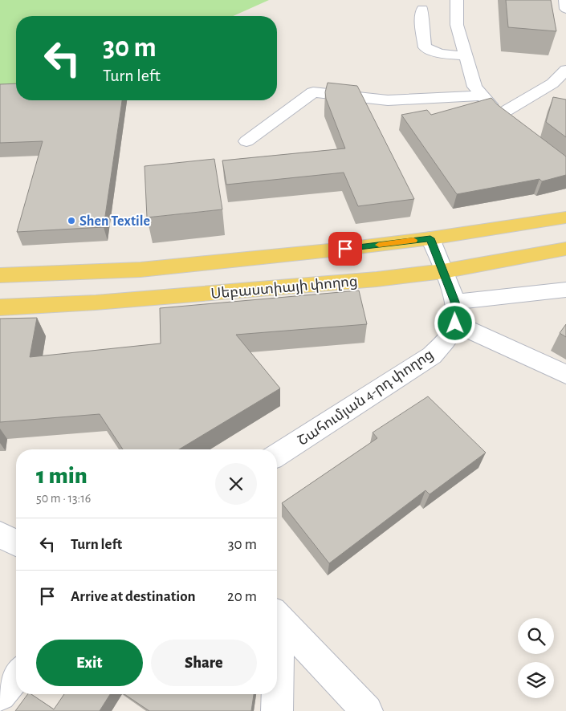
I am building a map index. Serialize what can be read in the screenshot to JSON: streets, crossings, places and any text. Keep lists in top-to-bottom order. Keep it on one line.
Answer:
{"streets":{"main road":["Սեբաստիայի փողոց"],"street":["Շահումյան 4-րդ փողոց"]},"places":["Shen Textile"],"page":{"turn":["30 m","Turn left"],"heading":["1 min","50 m · 13:16"],"list":[{"name":"Turn left","value":"30 m"},{"name":"Arrive at destination","value":"20 m"}],"buttons":["Exit","Share"]}}
